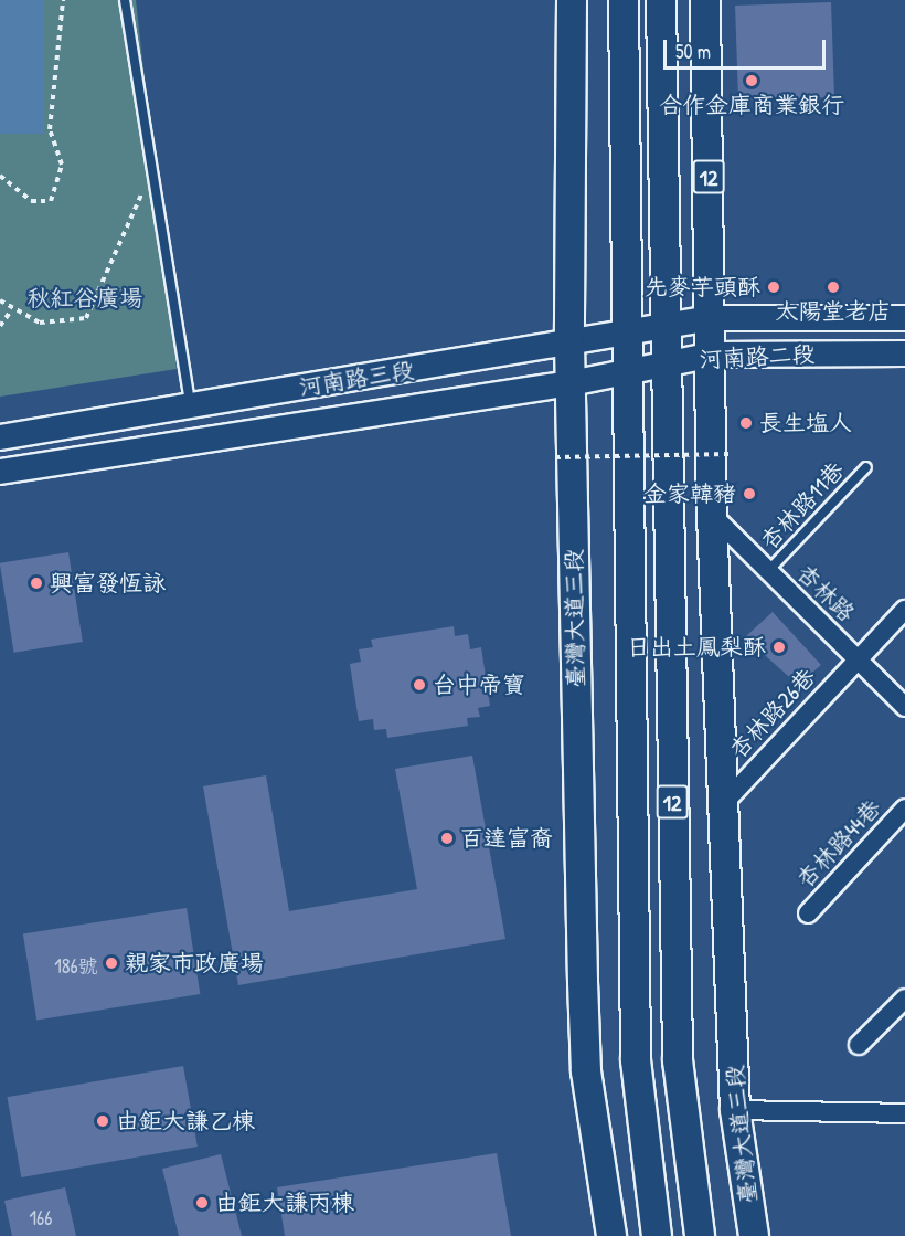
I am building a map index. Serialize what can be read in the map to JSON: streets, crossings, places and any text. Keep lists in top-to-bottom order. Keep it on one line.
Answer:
{"streets":{"main road":["12","臺灣大道三段"],"street":["河南路二段","河南路三段","杏林路","杏林路26巷","杏林路44巷"],"lane":["杏林路11巷"]},"crossings":[["12","河南路二段"],["12","河南路三段"],["河南路二段","河南路三段"],["河南路二段","臺灣大道三段"],["河南路三段","臺灣大道三段"],["杏林路11巷","杏林路"],["杏林路","臺灣大道三段"],["杏林路","杏林路26巷"],["臺灣大道三段","杏林路26巷"]],"parks":["秋紅谷廣場"],"places":["合作金庫商業銀行","先麥芋頭酥","太陽堂老店","長生塩人","金家韓豬","興富發恆詠","日出土鳳梨酥","台中帝寶","百達富裔","親家市政廣場","由鉅大謙乙棟","由鉅大謙丙棟"],"house_numbers":["186號","166"],"scale_bar":"50 m"}
